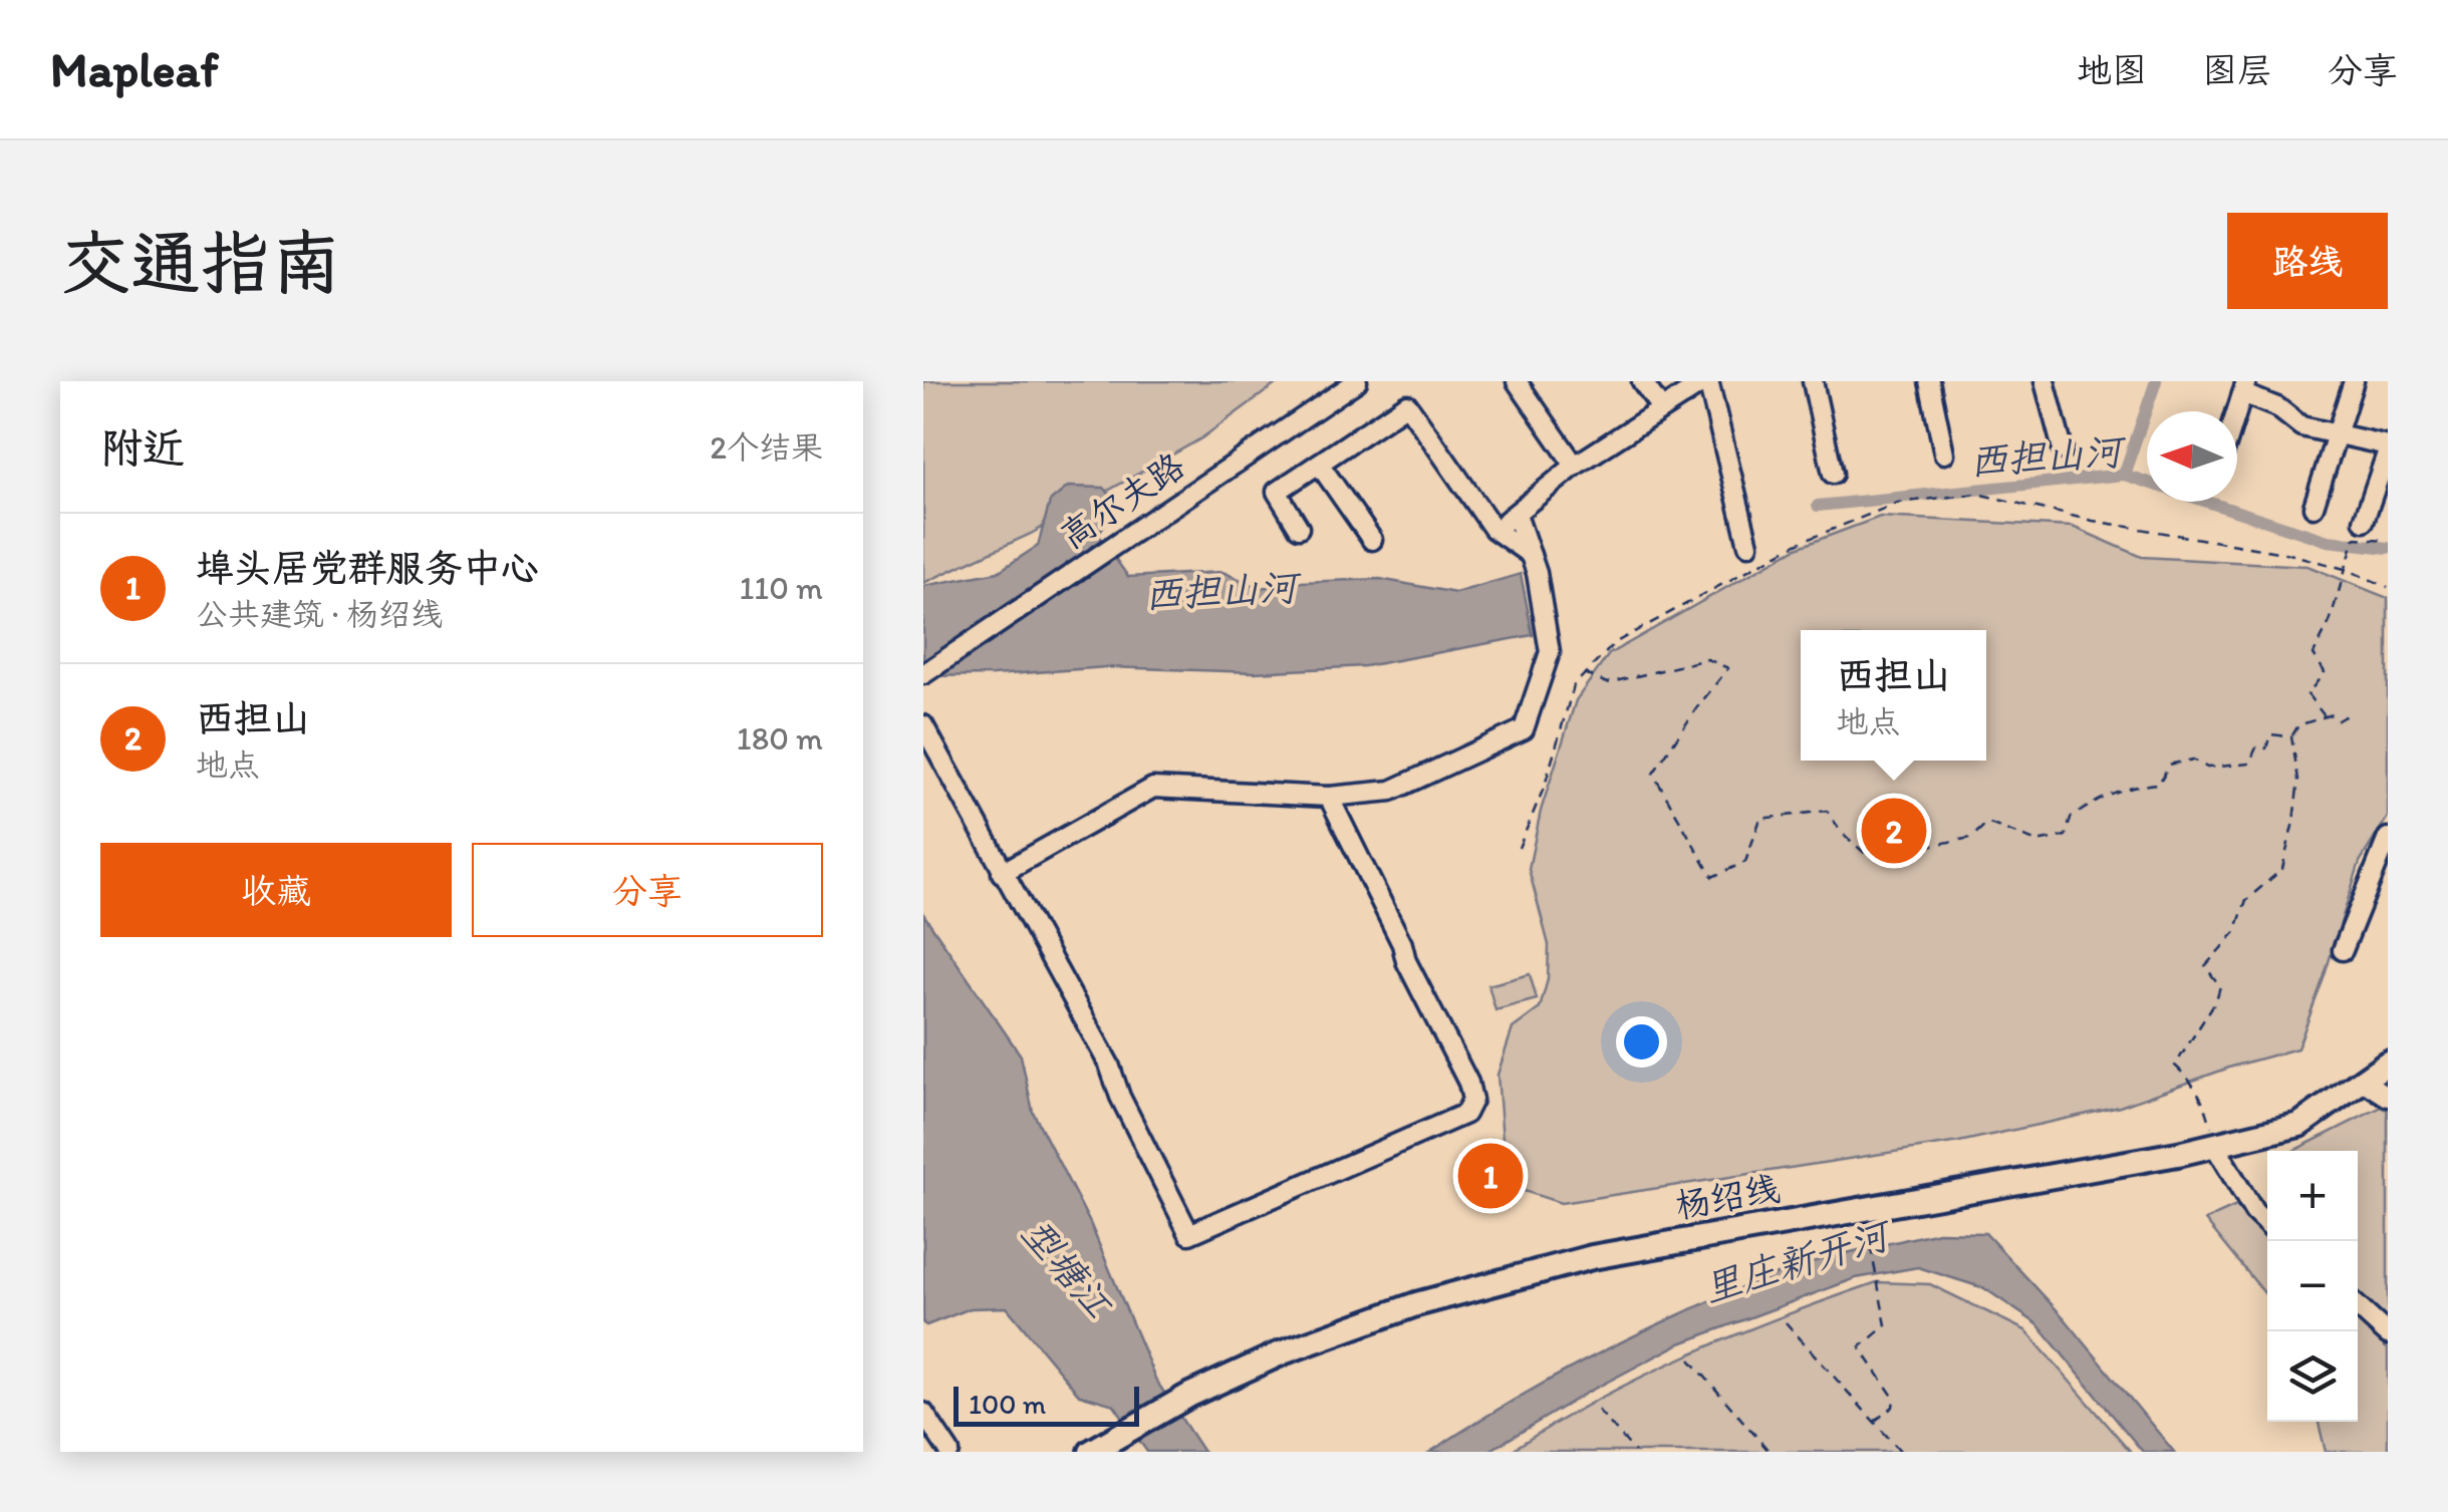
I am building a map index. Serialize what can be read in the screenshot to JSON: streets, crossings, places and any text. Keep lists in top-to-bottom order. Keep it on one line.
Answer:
{"streets":{"main road":["杨绍线"],"street":["高尔夫路"]},"water":["西担山河","里庄新开河","型塘江"],"scale_bar":"100 m","north":"left","page":{"header":"Mapleaf","nav":["地图","图层","分享"],"buttons":["路线",["收藏","分享"]],"title":"交通指南","heading":["附近","2个结果"],"list":[{"mark":"1","name":"埠头居党群服务中心","note":"公共建筑 · 杨绍线","value":"110 m"},{"mark":"2","name":"西担山","note":"地点","value":"180 m"}],"popup":["西担山","地点"],"pins":["2","1"],"map_buttons":["+","−"],"scale":"100 m"}}
